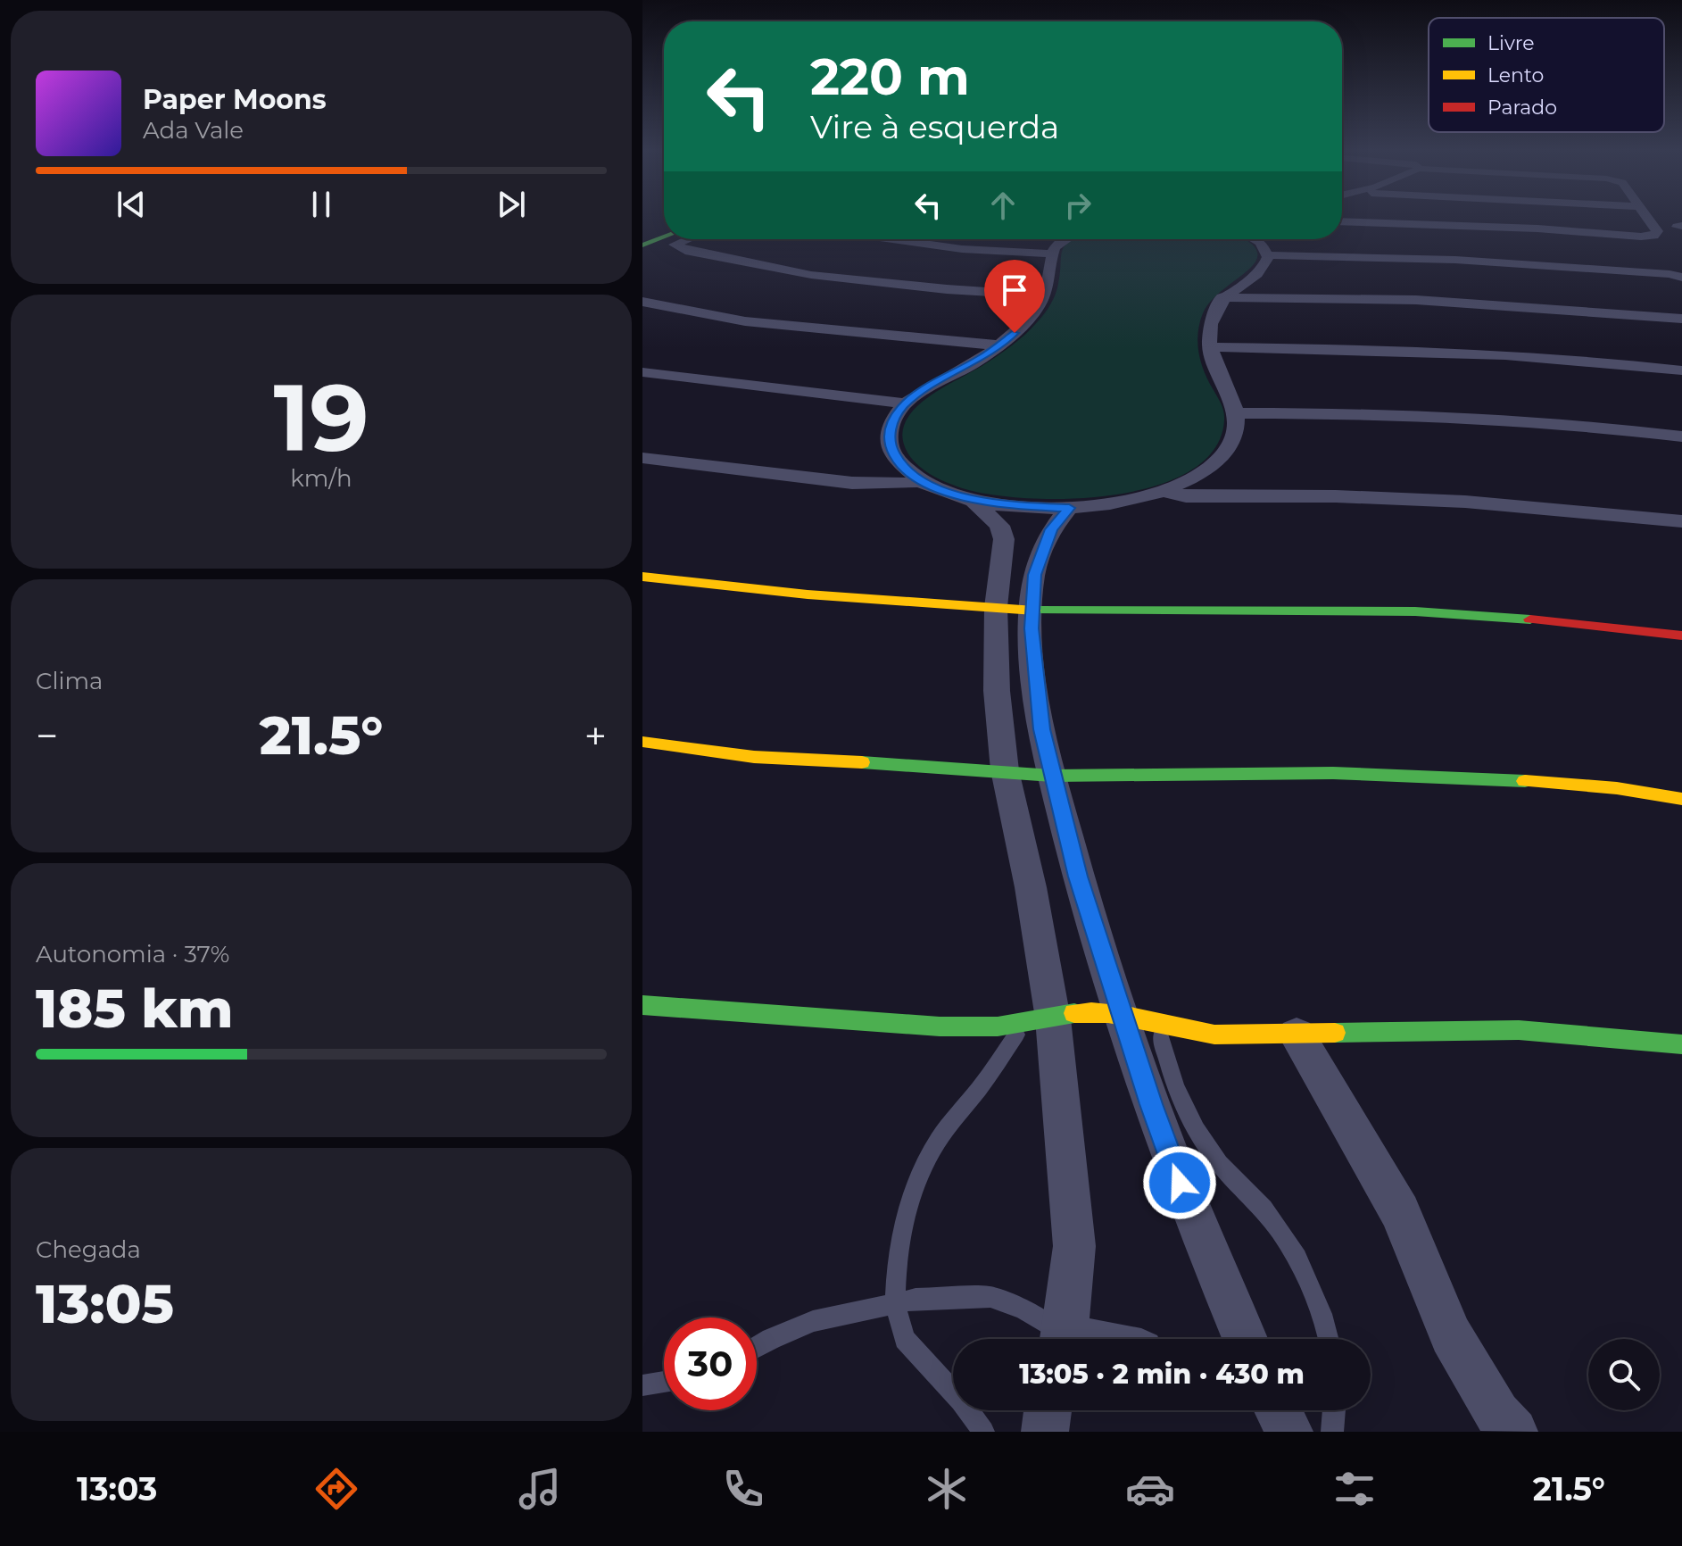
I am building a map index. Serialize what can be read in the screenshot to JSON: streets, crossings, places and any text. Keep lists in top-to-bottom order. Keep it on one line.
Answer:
{"legend":["Livre","Lento","Parado"],"page":{"turn":["220 m","Vire à esquerda"],"song":["Paper Moons","Ada Vale"],"tile":[["19","km/h"],"Clima",["Autonomia · 37%","185 km"],["Chegada","13:05"]],"heat":["−","21.5°","+"],"limit":"30","trip":"13:05 · 2 min · 430 m","tabs":["13:03","21.5°"]}}
